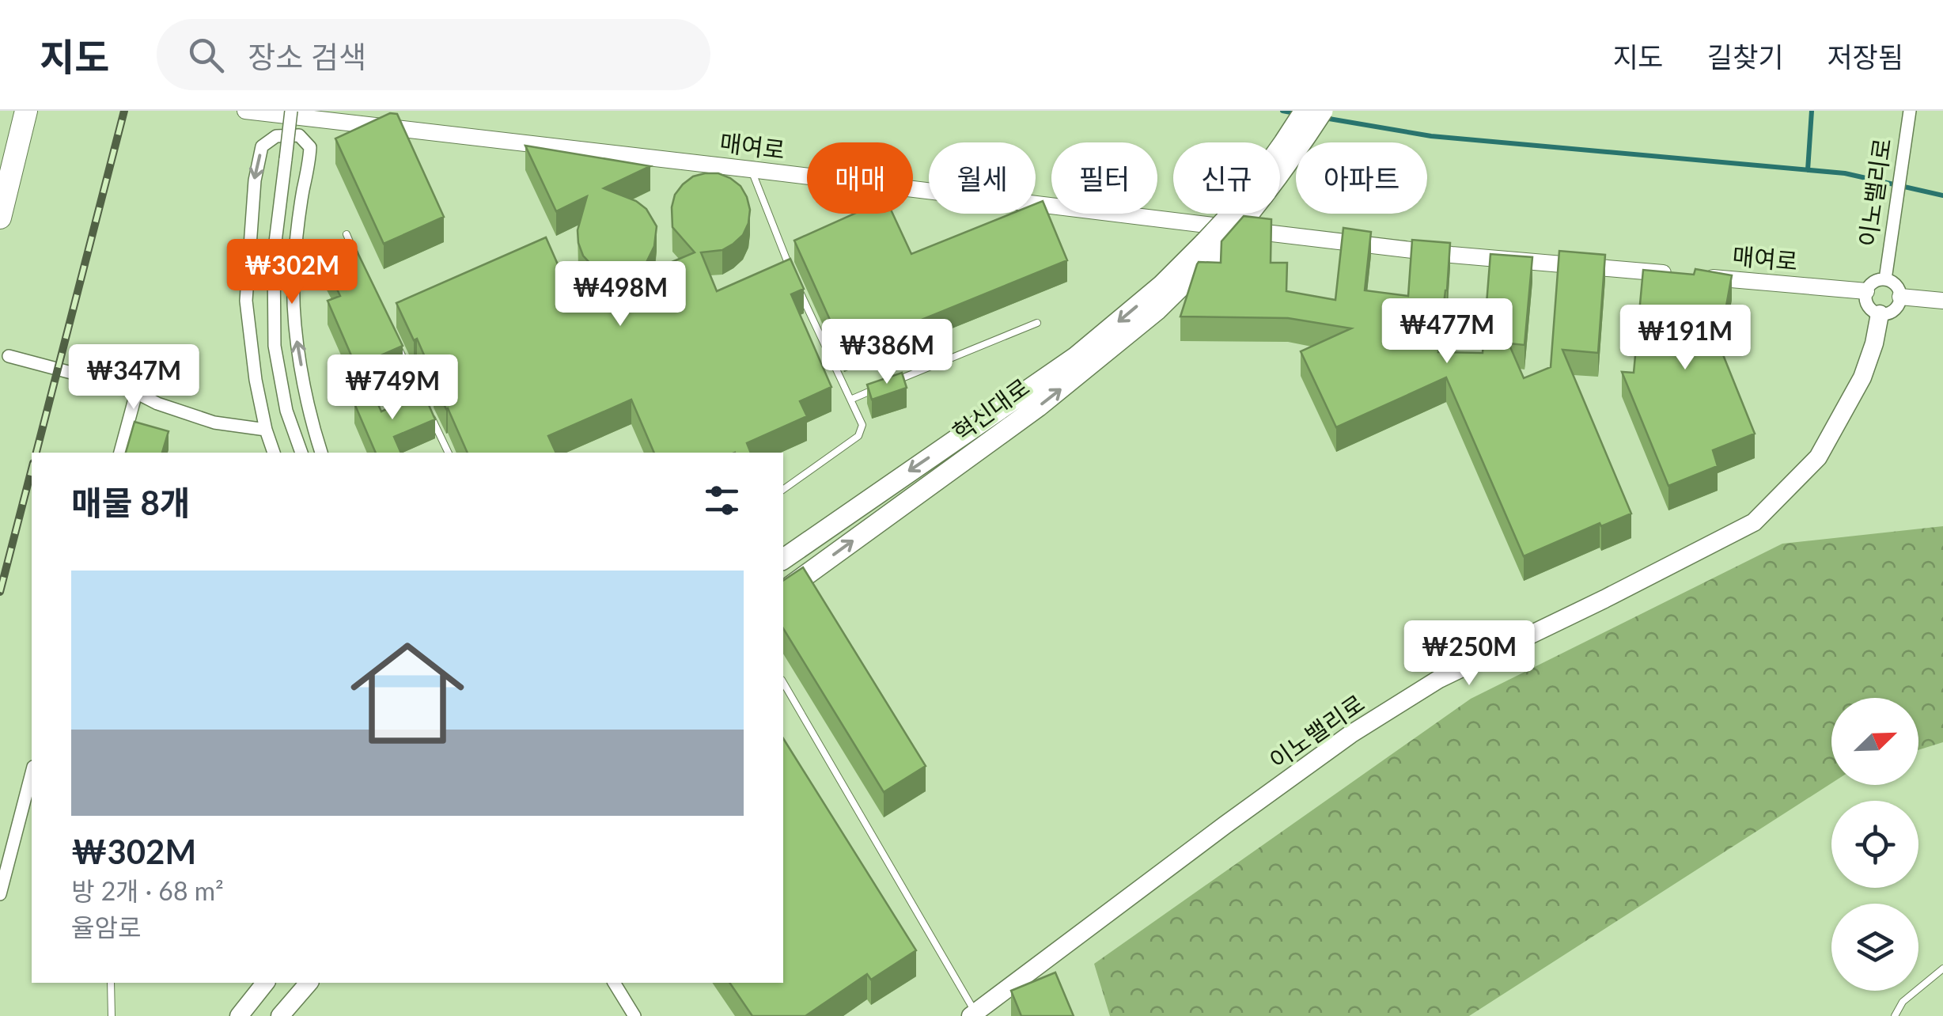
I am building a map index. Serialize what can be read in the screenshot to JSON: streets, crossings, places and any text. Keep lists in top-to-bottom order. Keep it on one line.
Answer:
{"streets":{"highway":["혁신대로"],"main road":["이노밸리로"],"street":["매여로"]},"crossings":[["매여로","이노밸리로"]],"north":"top right","page":{"header":"지도","search":"장소 검색","nav":["지도","길찾기","저장됨"],"chip":["매매","월세","필터","신규","아파트"],"price":["₩302M","₩498M","₩477M","₩191M","₩386M","₩347M","₩749M","₩250M"],"heading":"매물 8개","list":[{"name":"₩302M","note":"방 2개 · 68 m² · 율암로"}]}}
